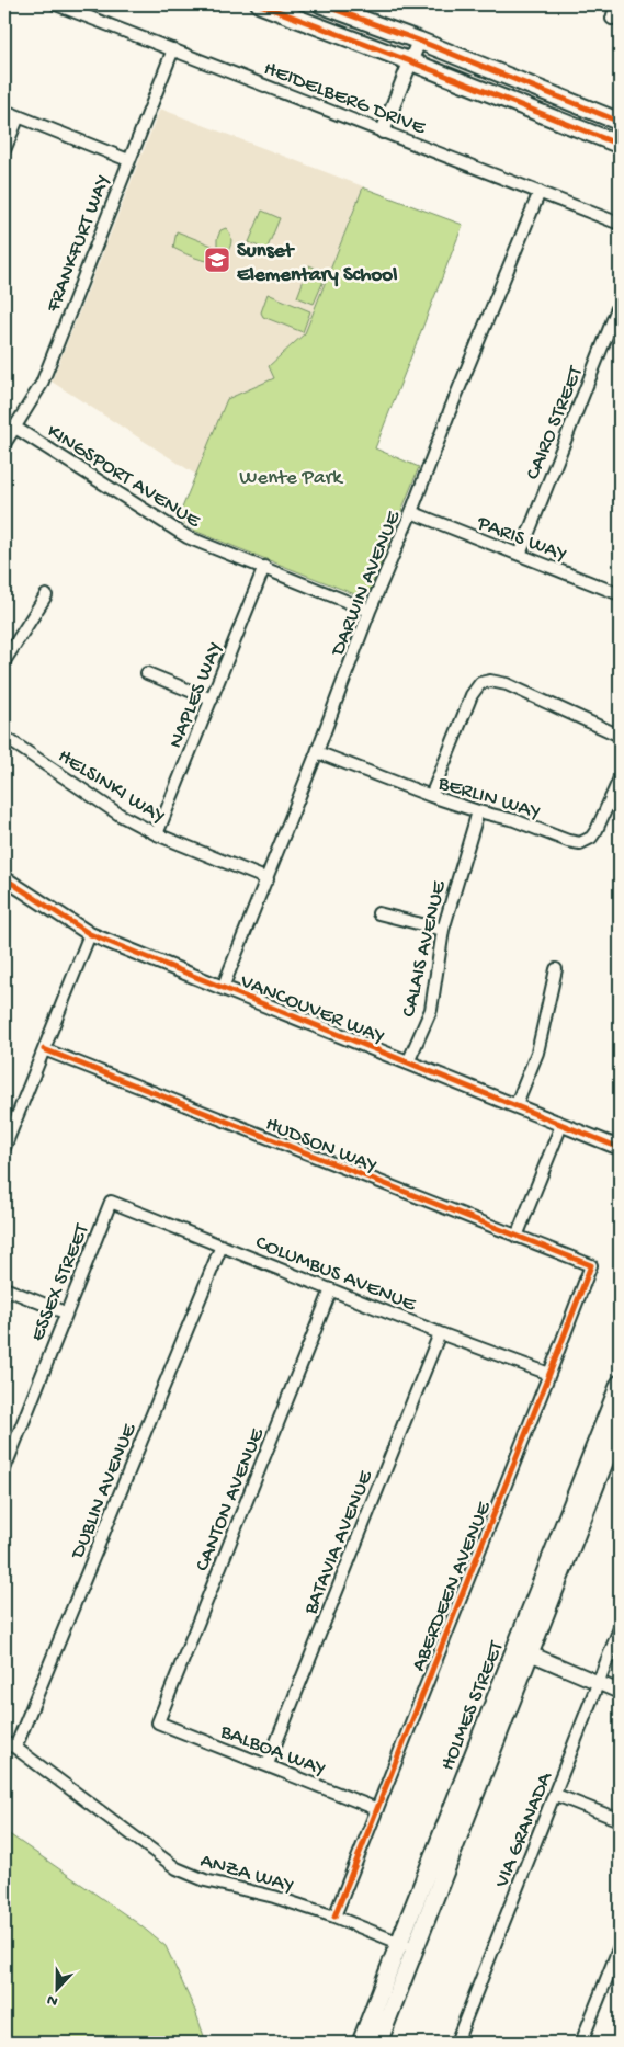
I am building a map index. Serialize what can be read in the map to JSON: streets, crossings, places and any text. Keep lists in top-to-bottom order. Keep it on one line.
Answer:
{"streets":{"main road":["HOLMES STREET"],"street":["HEIDELBERG DRIVE","FRANKFURT WAY","CAIRO STREET","KINGSPORT AVENUE","PARIS WAY","DARWIN AVENUE","NAPLES WAY","HELSINKI WAY","BERLIN WAY","CALAIS AVENUE","VANCOUVER WAY","HUDSON WAY","COLUMBUS AVENUE","ESSEX STREET","DUBLIN AVENUE","CANTON AVENUE","BATAVIA AVENUE","ABERDEEN AVENUE","BALBOA WAY","VIA GRANADA","ANZA WAY"]},"crossings":[["HEIDELBERG DRIVE","FRANKFURT WAY"],["HEIDELBERG DRIVE","DARWIN AVENUE"],["FRANKFURT WAY","KINGSPORT AVENUE"],["CAIRO STREET","PARIS WAY"],["KINGSPORT AVENUE","DARWIN AVENUE"],["KINGSPORT AVENUE","NAPLES WAY"],["PARIS WAY","DARWIN AVENUE"],["DARWIN AVENUE","HELSINKI WAY"],["DARWIN AVENUE","BERLIN WAY"],["DARWIN AVENUE","VANCOUVER WAY"],["NAPLES WAY","HELSINKI WAY"],["BERLIN WAY","CALAIS AVENUE"],["CALAIS AVENUE","VANCOUVER WAY"],["HUDSON WAY","ABERDEEN AVENUE"],["COLUMBUS AVENUE","ESSEX STREET"],["COLUMBUS AVENUE","DUBLIN AVENUE"],["COLUMBUS AVENUE","CANTON AVENUE"],["COLUMBUS AVENUE","BATAVIA AVENUE"],["COLUMBUS AVENUE","ABERDEEN AVENUE"],["DUBLIN AVENUE","ANZA WAY"],["CANTON AVENUE","BALBOA WAY"],["BATAVIA AVENUE","BALBOA WAY"],["ABERDEEN AVENUE","BALBOA WAY"],["ABERDEEN AVENUE","ANZA WAY"],["HOLMES STREET","ANZA WAY"]],"parks":["Wente Park"],"places":{"school or university":["Sunset Elementary School"]},"north":"bottom"}
